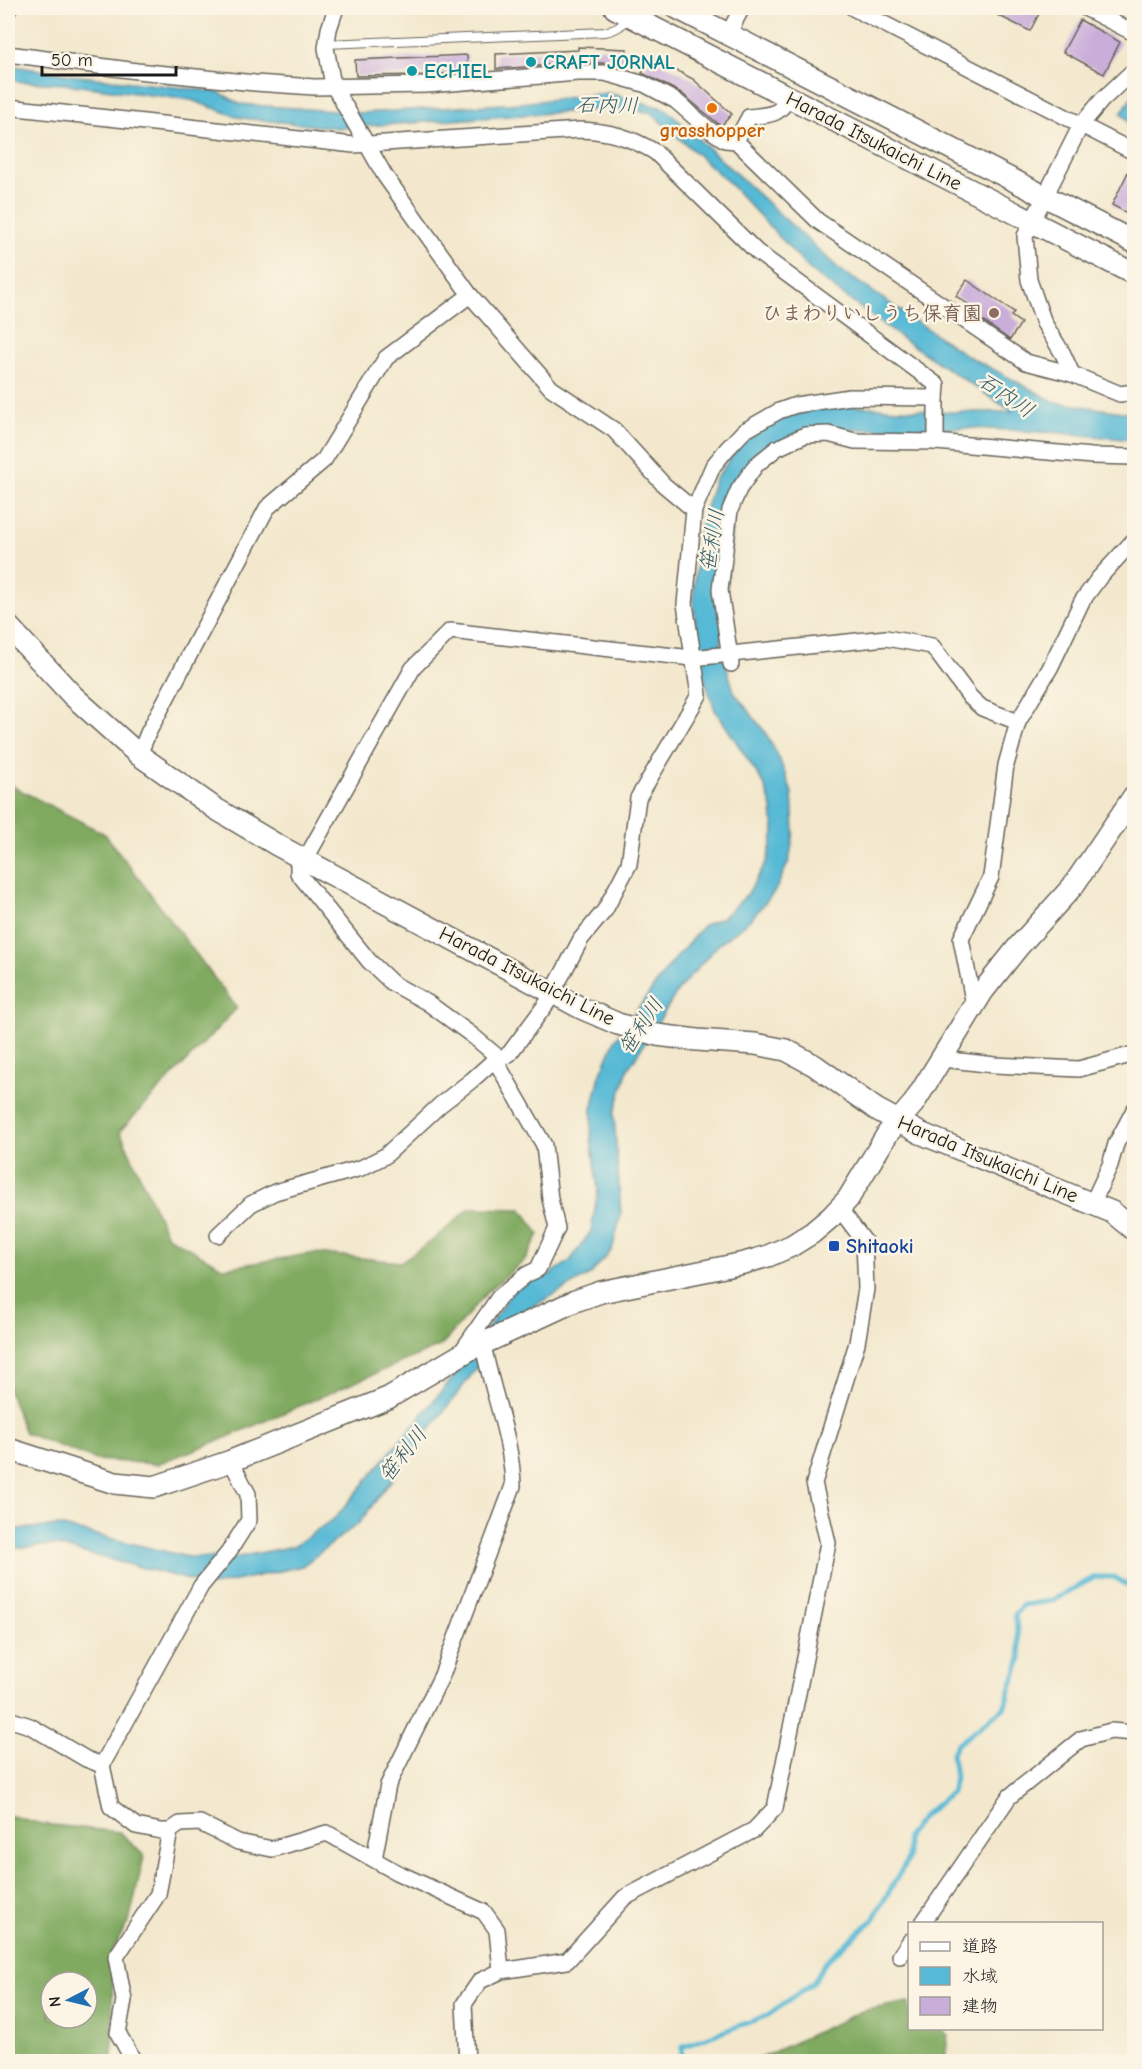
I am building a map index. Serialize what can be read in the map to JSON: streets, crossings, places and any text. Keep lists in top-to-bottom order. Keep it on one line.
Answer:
{"streets":{"main road":["Harada Itsukaichi Line"]},"water":["石内川","笹利川"],"places":{"other":["CRAFT JORNAL","ECHIEL","grasshopper","ひまわりいしうち保育園"],"transit":["Shitaoki"]},"legend":["道路","水域","建物"],"scale_bar":"50 m","north":"left"}
